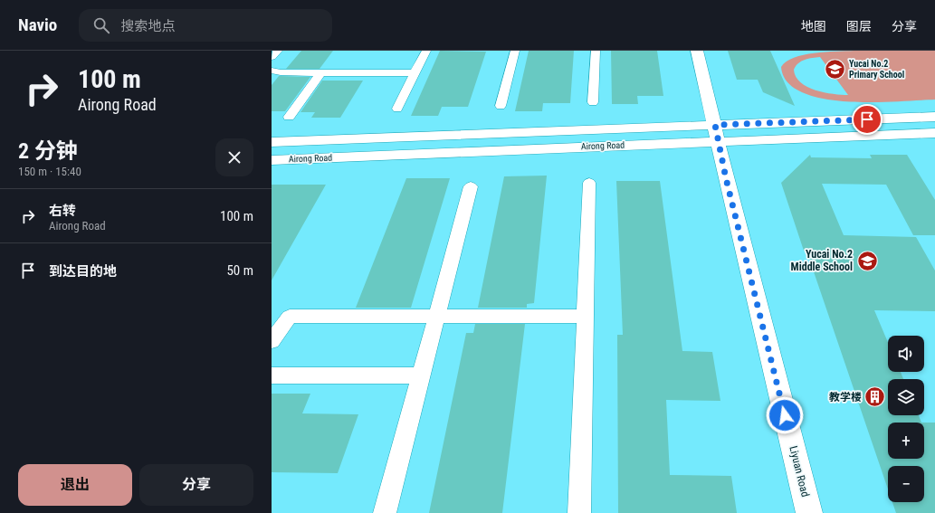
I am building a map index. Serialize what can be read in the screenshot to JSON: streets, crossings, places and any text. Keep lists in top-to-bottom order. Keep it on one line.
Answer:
{"streets":{"street":["Airong Road","Liyuan Road"]},"crossings":[["Airong Road","Liyuan Road"]],"places":{"school or university":["Yucai No.2 Primary School","Yucai No.2 Middle School"],"building":["教学楼"]},"page":{"header":"Navio","search":"搜索地点","nav":["地图","图层","分享"],"turn":["100 m","Airong Road"],"heading":["2 分钟","150 m · 15:40"],"list":[{"name":"右转","note":"Airong Road","value":"100 m"},{"name":"到达目的地","value":"50 m"}],"map_buttons":["+","−"],"buttons":["退出","分享"]}}
